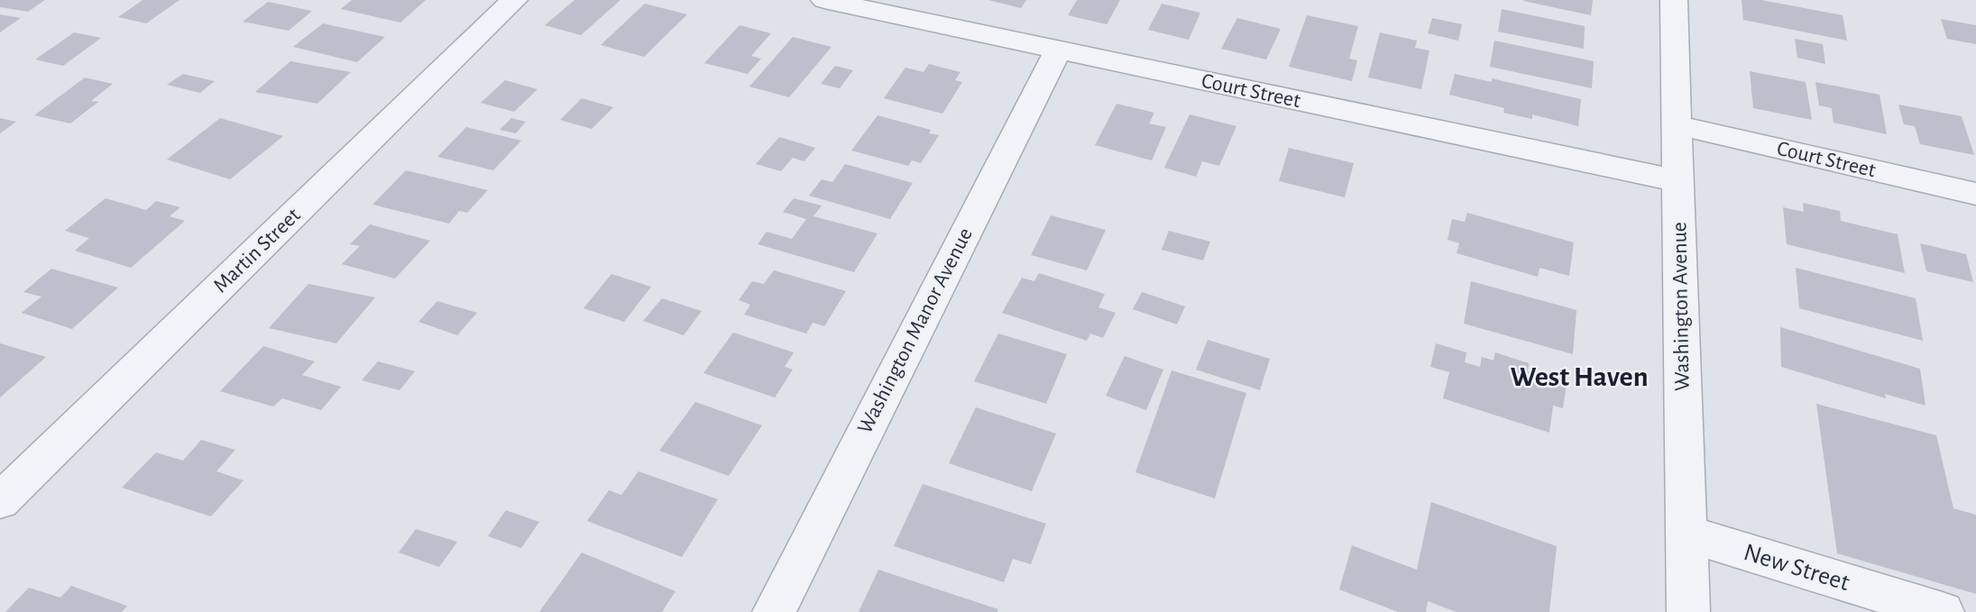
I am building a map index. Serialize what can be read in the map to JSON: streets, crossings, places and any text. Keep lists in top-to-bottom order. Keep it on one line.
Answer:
{"streets":{"street":["Court Street","Martin Street","Washington Avenue","Washington Manor Avenue","New Street"]},"crossings":[["Court Street","Washington Avenue"],["Court Street","Washington Manor Avenue"],["Washington Avenue","New Street"]],"districts":["West Haven"]}
